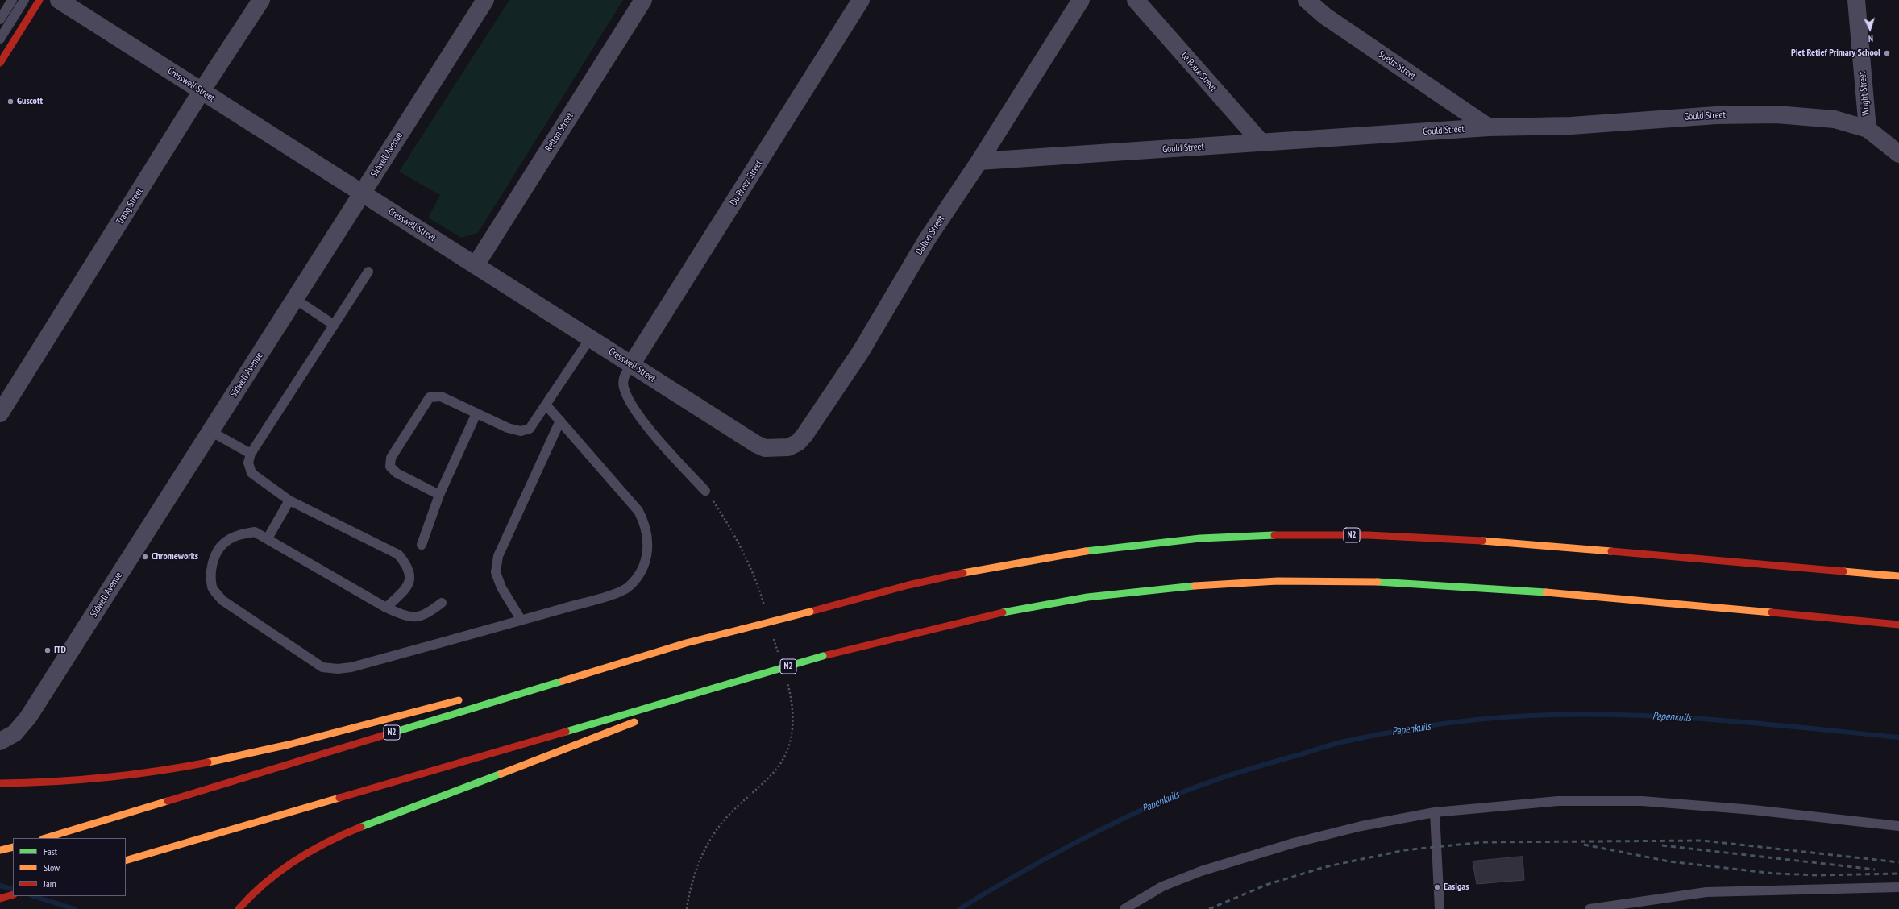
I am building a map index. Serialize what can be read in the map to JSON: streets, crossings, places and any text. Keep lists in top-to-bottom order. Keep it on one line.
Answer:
{"streets":{"main road":["N2"],"street":["Sueltz Street","Le Roux Street","Cresswell Street","Wright Street","Gould Street","Relton Street","Sidwell Avenue","Du Preez Street","Trang Street","Dalton Street"]},"crossings":[["Sueltz Street","Gould Street"],["Le Roux Street","Gould Street"],["Cresswell Street","Relton Street"],["Cresswell Street","Sidwell Avenue"],["Cresswell Street","Du Preez Street"],["Cresswell Street","Trang Street"],["Cresswell Street","Dalton Street"],["Wright Street","Gould Street"],["Gould Street","Dalton Street"]],"water":["Papenkuils"],"places":["Piet Retief Primary School","Guscott","Chromeworks","ITD","Easigas"],"legend":["Fast","Slow","Jam"],"north":"bottom"}
